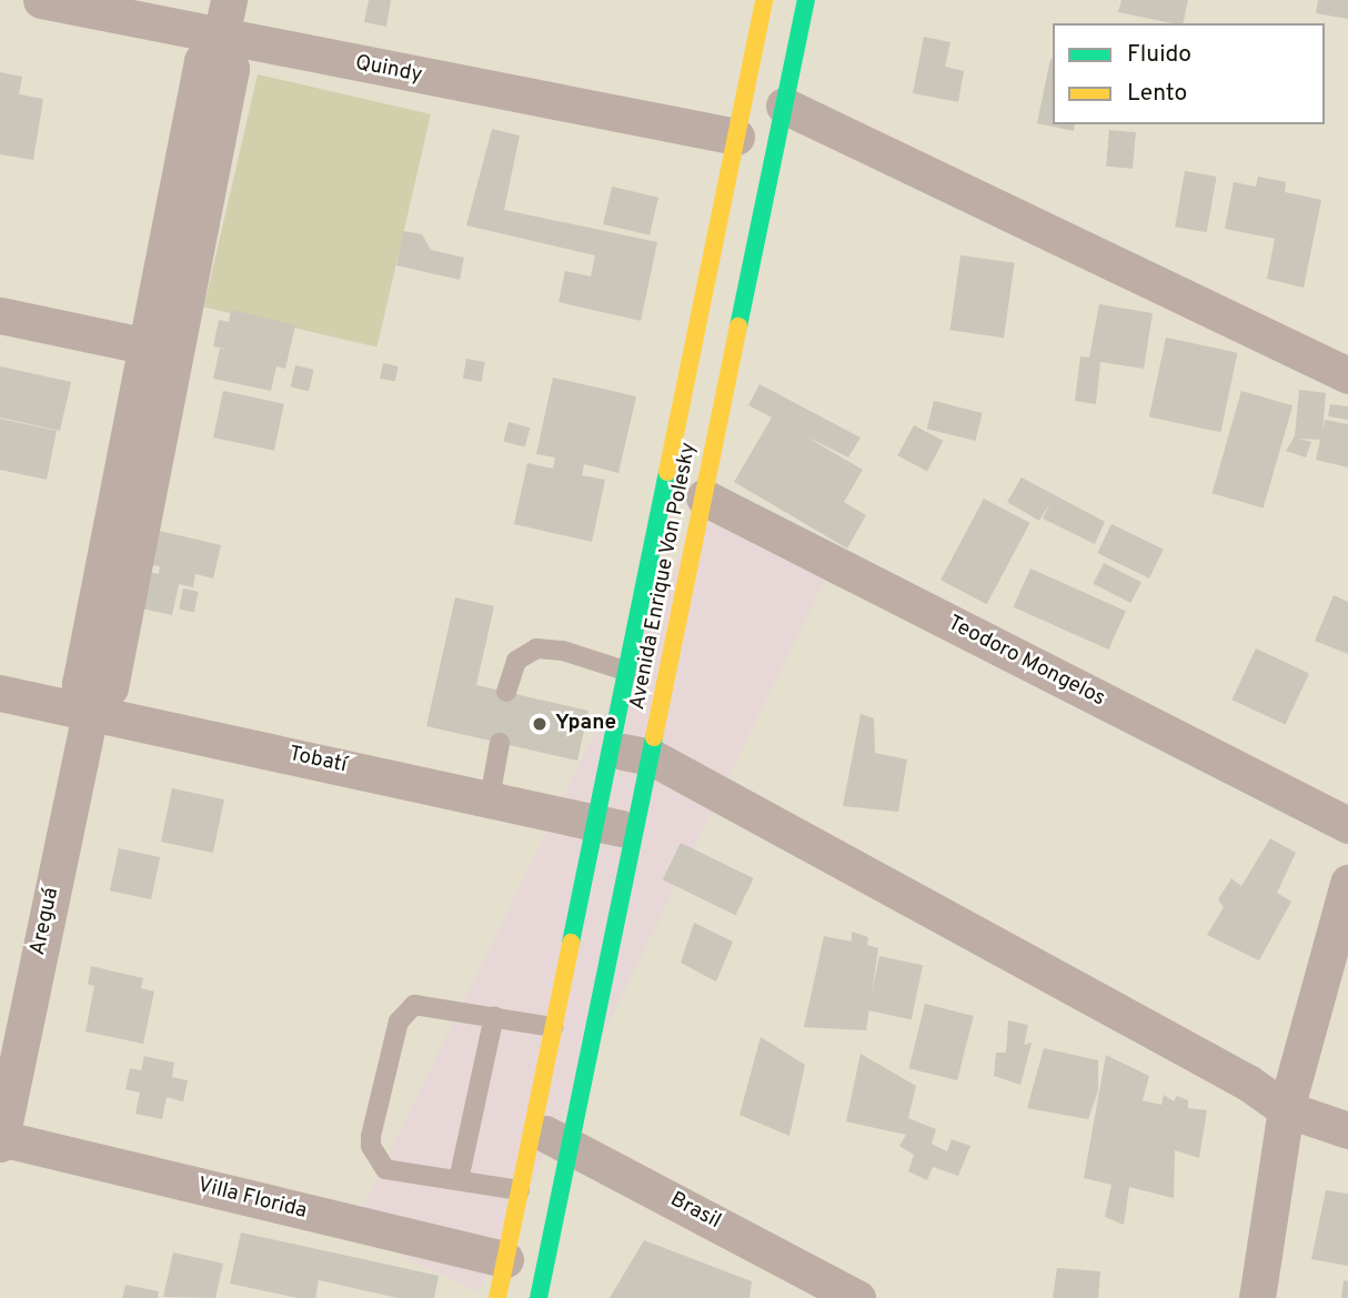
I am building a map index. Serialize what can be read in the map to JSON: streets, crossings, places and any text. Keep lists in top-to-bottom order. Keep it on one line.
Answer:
{"streets":{"main road":["Avenida Enrique Von Polesky"],"street":["Quindy","Teodoro Mongelos","Tobatí","Areguá","Villa Florida","Brasil"]},"crossings":[["Quindy","Avenida Enrique Von Polesky"],["Avenida Enrique Von Polesky","Teodoro Mongelos"],["Avenida Enrique Von Polesky","Tobatí"],["Avenida Enrique Von Polesky","Villa Florida"],["Avenida Enrique Von Polesky","Brasil"],["Tobatí","Areguá"],["Areguá","Villa Florida"]],"places":["Ypane"],"legend":["Fluido","Lento"]}
